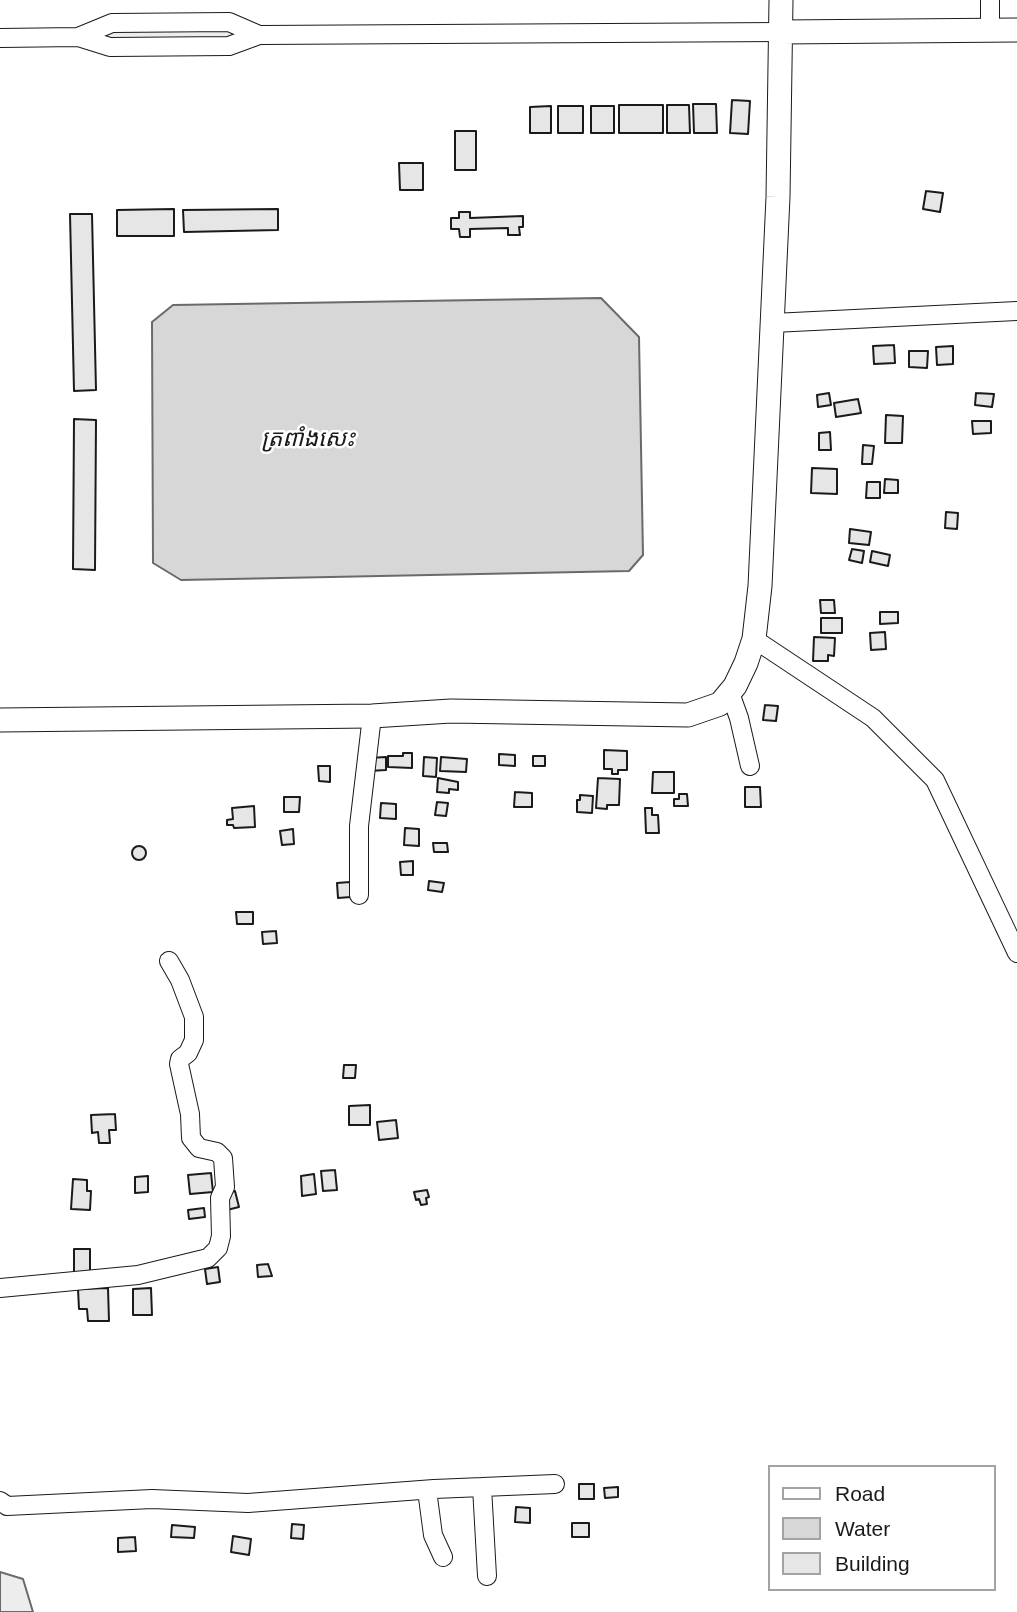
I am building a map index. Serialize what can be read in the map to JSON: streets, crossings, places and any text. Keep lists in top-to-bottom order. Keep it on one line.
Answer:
{"water":["ត្រពាំងសេះ"],"legend":["Road","Water","Building"]}
